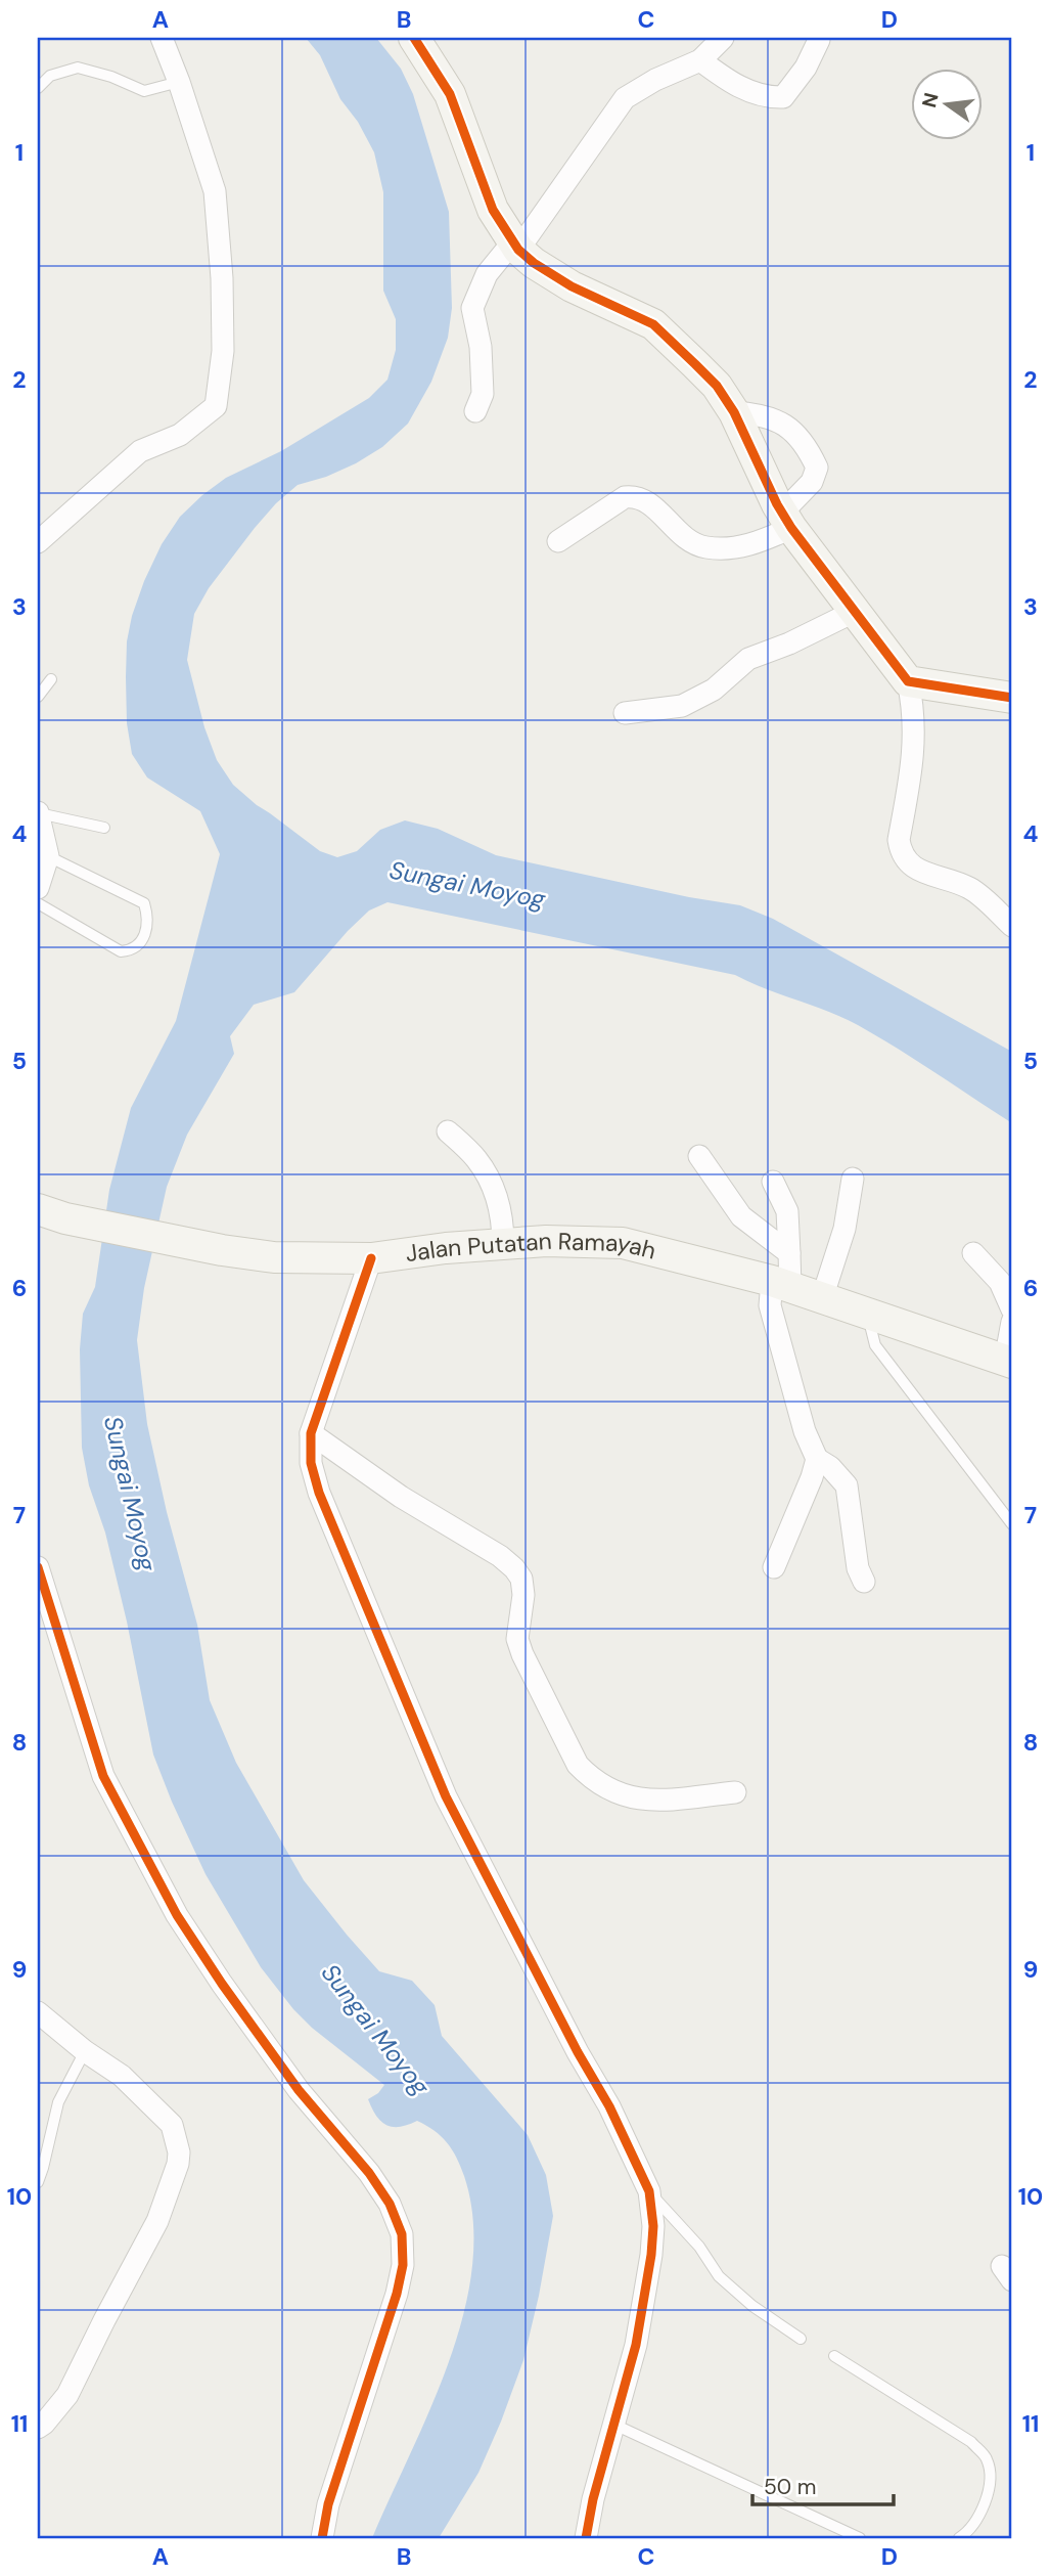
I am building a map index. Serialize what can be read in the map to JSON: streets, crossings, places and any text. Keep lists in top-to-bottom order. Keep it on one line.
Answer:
{"streets":{"main road":["Jalan Putatan Ramayah"]},"water":["Sungai Moyog"],"scale_bar":"50 m","north":"left","grid":{"columns":["A","B","C","D"],"rows":["1","2","3","4","5","6","7","8","9","10","11"]}}
